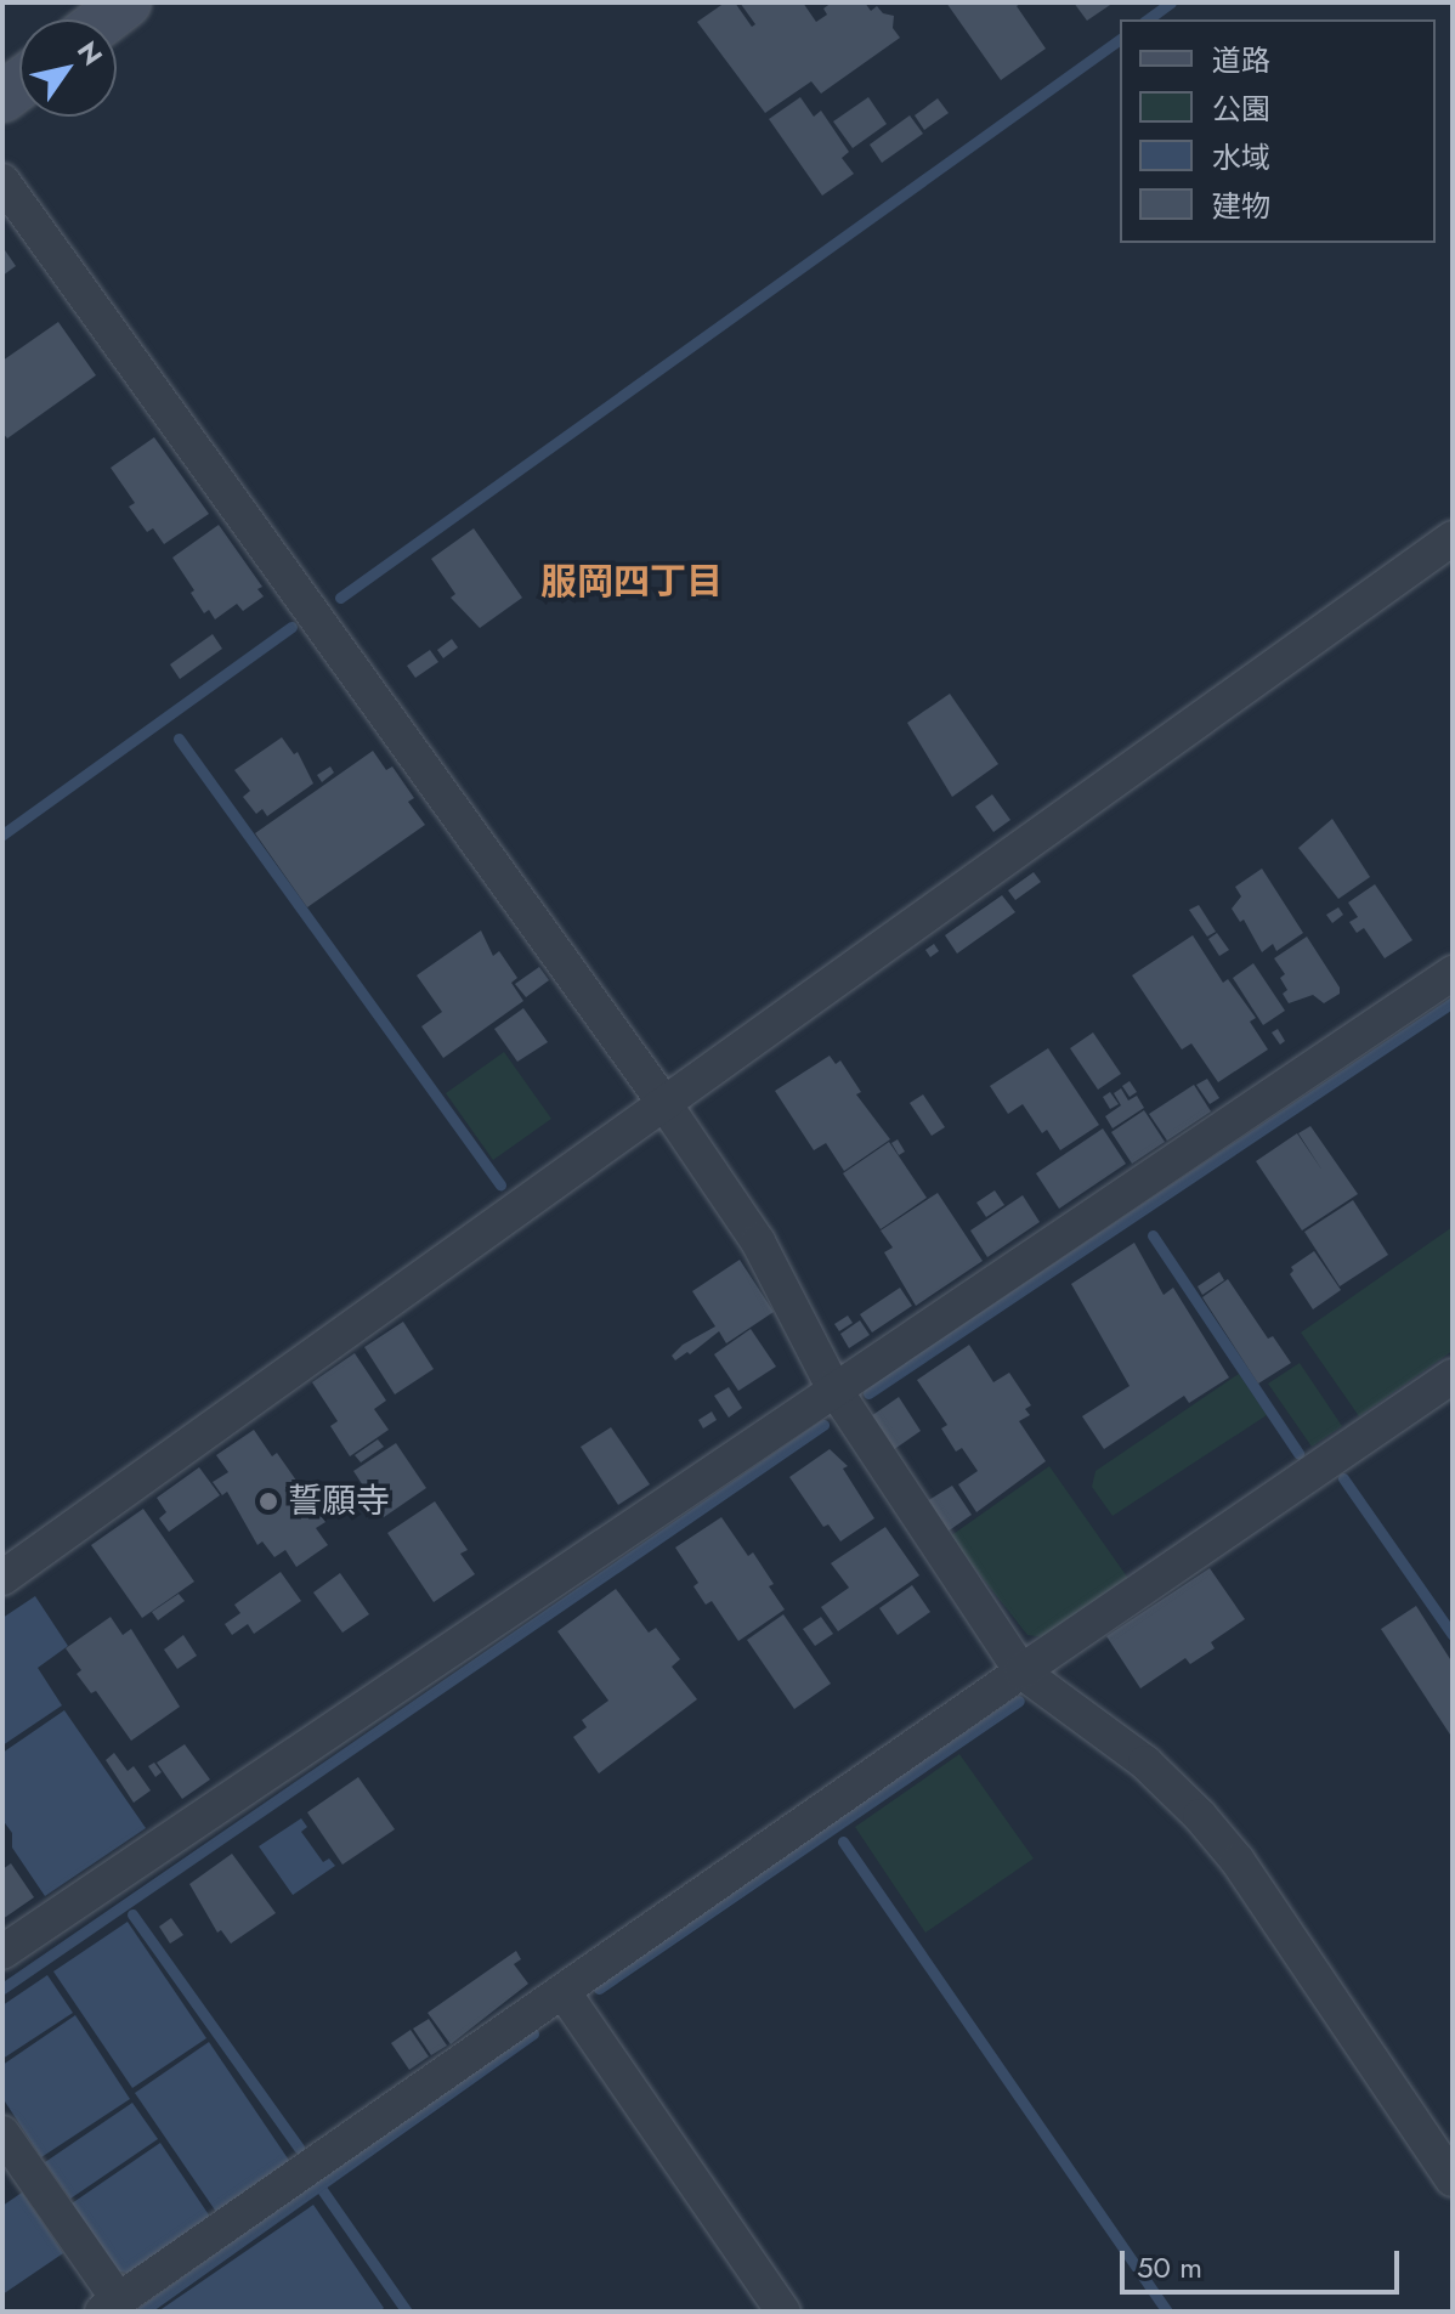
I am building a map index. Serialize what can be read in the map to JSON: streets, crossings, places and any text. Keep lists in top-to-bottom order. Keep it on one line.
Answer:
{"districts":["服岡四丁目"],"places":["誓願寺"],"legend":["道路","公園","水域","建物"],"scale_bar":"50 m","north":"top right"}
